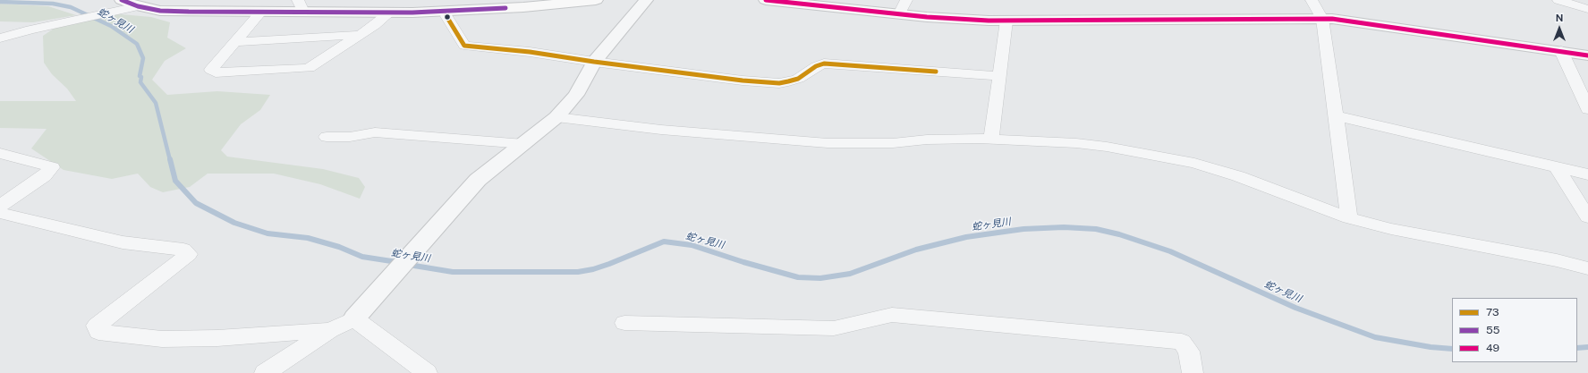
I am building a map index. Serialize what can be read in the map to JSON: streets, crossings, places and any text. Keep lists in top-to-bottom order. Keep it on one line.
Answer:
{"water":["蛇ヶ見川"],"lines":["transit line 55","transit line 49","transit line 73"],"legend":["73","55","49"],"north":"top"}
